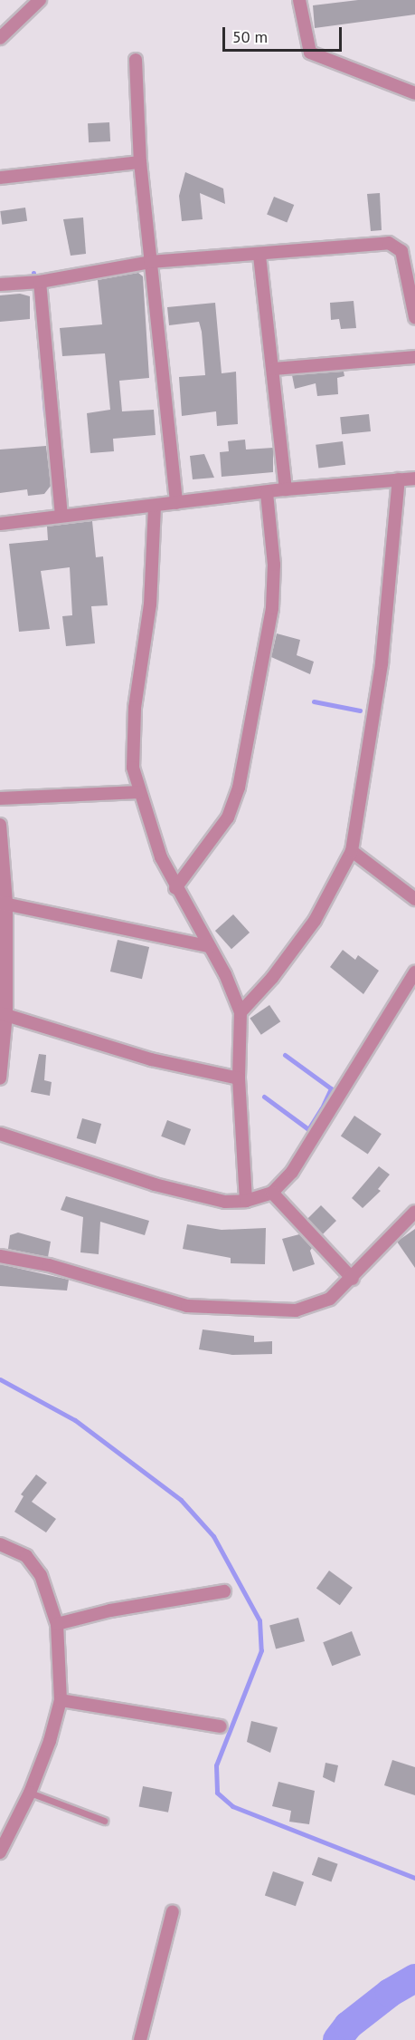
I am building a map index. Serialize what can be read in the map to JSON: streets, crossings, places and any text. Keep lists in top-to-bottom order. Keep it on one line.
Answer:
{"scale_bar":"50 m"}
